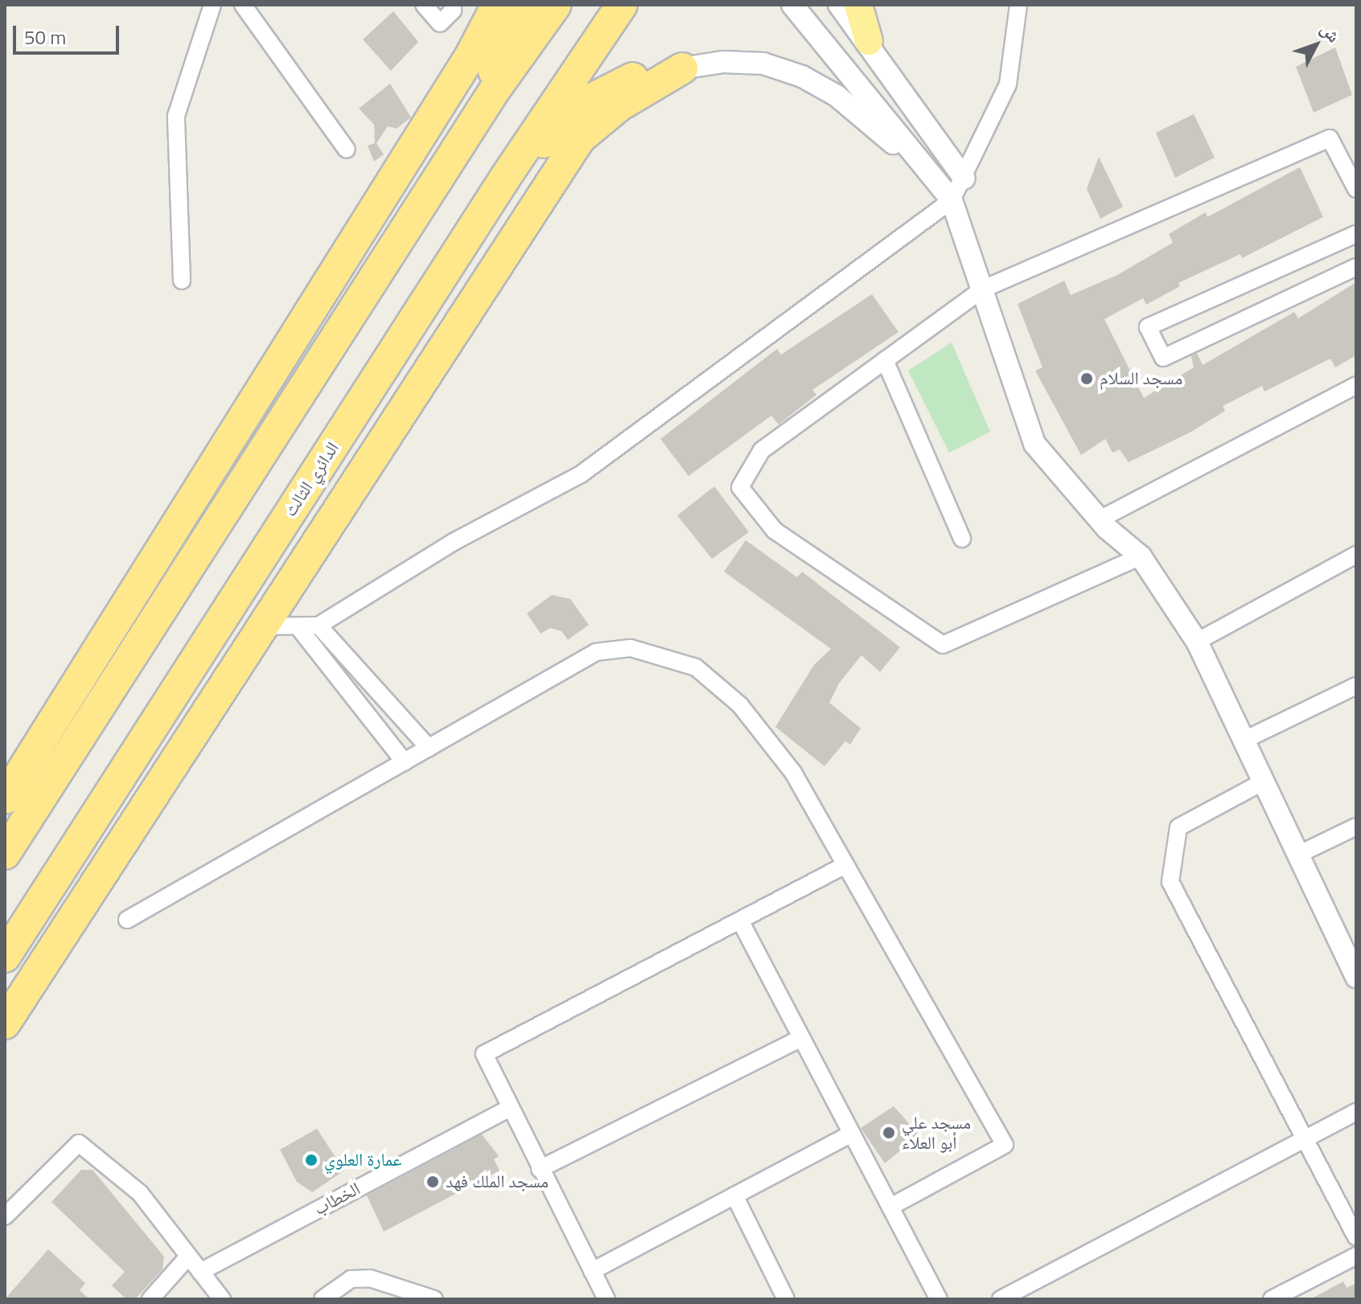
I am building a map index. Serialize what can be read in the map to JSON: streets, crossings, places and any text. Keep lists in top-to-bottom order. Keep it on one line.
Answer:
{"streets":{"highway":["الدائري الثالث"],"street":["الخطاب"]},"places":["مسجد السلام","مسجد علي أبو العلاء","عمارة العلوي","مسجد الملك فهد"],"scale_bar":"50 m","north":"top right"}
